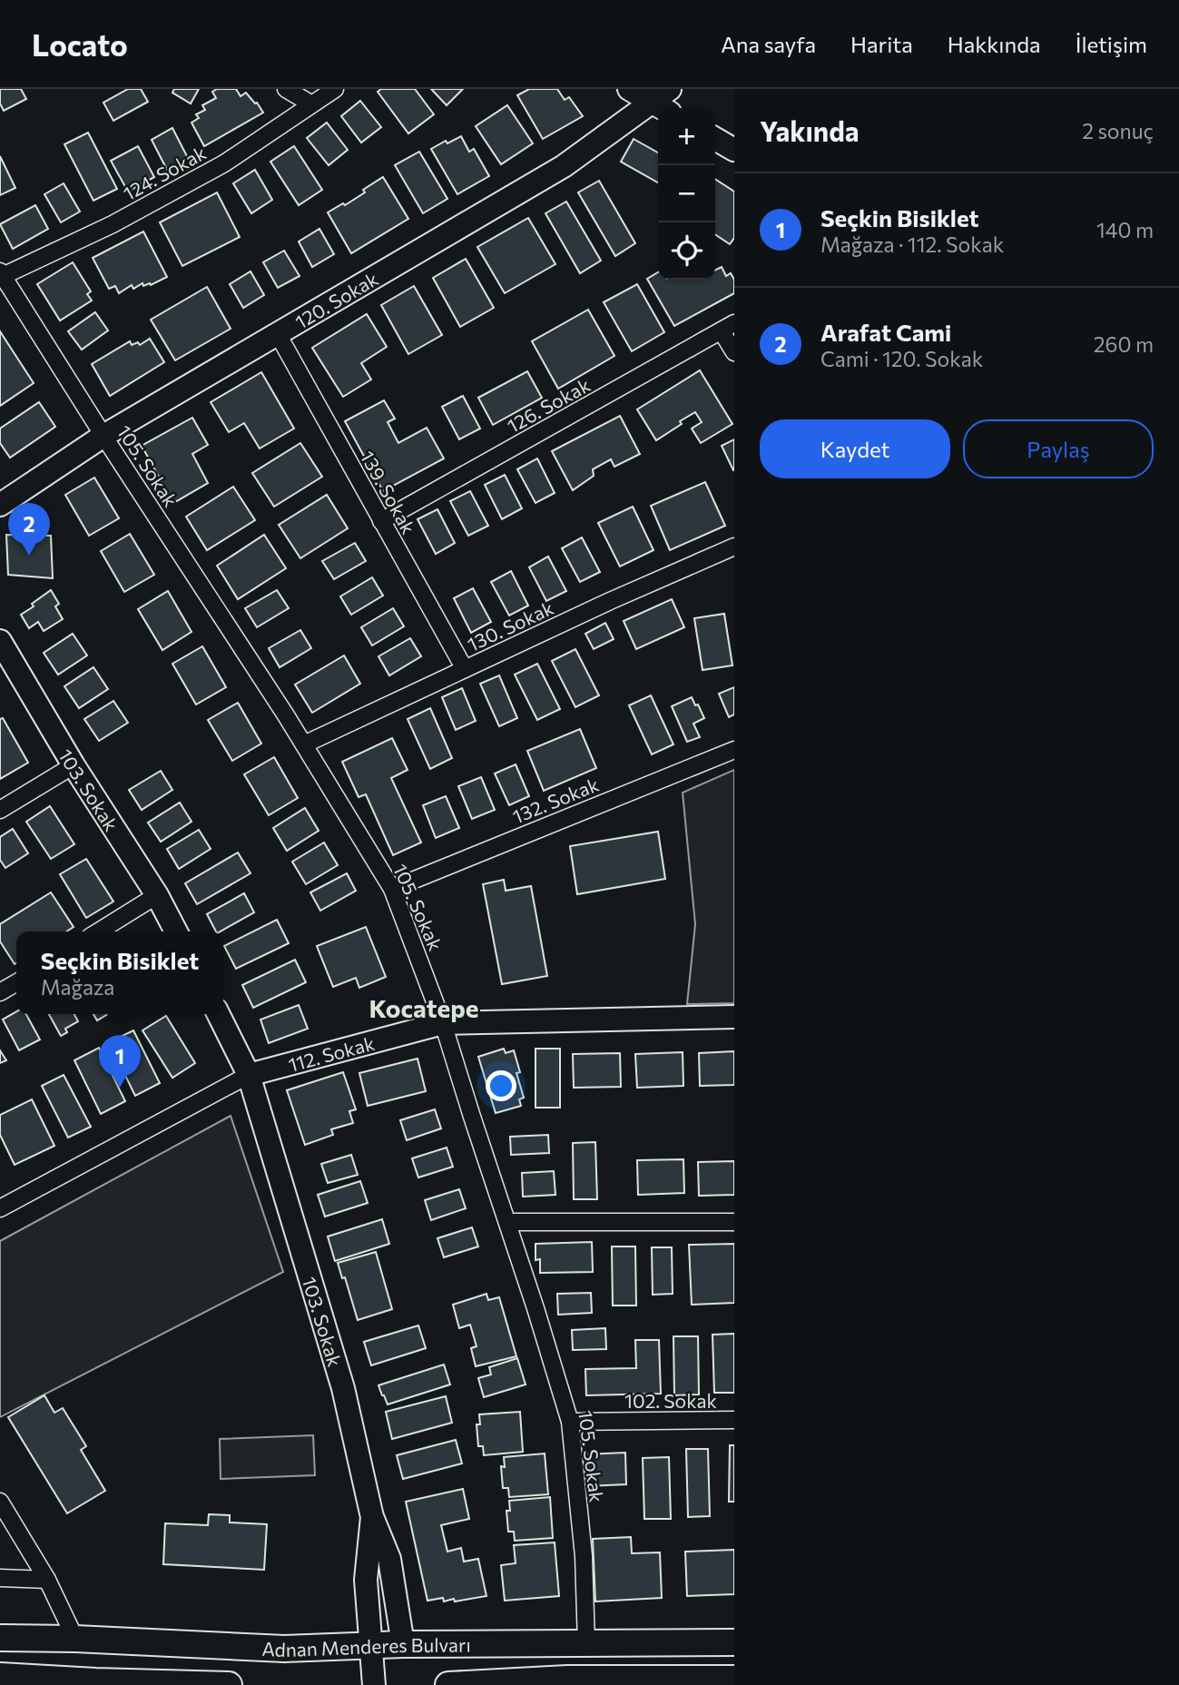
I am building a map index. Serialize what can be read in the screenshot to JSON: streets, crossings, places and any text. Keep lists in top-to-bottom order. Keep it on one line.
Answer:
{"streets":{"main road":["Adnan Menderes Bulvarı"],"street":["124. Sokak","120. Sokak","126. Sokak","105. Sokak","139. Sokak","130. Sokak","103. Sokak","132. Sokak","112. Sokak","102. Sokak"]},"crossings":[["124. Sokak","105. Sokak"],["120. Sokak","105. Sokak"],["120. Sokak","139. Sokak"],["126. Sokak","139. Sokak"],["105. Sokak","130. Sokak"],["105. Sokak","132. Sokak"],["105. Sokak","112. Sokak"],["105. Sokak","102. Sokak"],["105. Sokak","Adnan Menderes Bulvarı"],["139. Sokak","130. Sokak"],["103. Sokak","112. Sokak"],["103. Sokak","Adnan Menderes Bulvarı"]],"districts":["Kocatepe"],"page":{"header":"Locato","nav":["Ana sayfa","Harita","Hakkında","İletişim"],"heading":["Yakında","2 sonuç"],"map_buttons":["+","−"],"list":[{"mark":"1","name":"Seçkin Bisiklet","note":"Mağaza · 112. Sokak","value":"140 m"},{"mark":"2","name":"Arafat Cami","note":"Cami · 120. Sokak","value":"260 m"}],"buttons":["Kaydet","Paylaş"],"pins":["2","1"],"popup":["Seçkin Bisiklet","Mağaza"]}}
